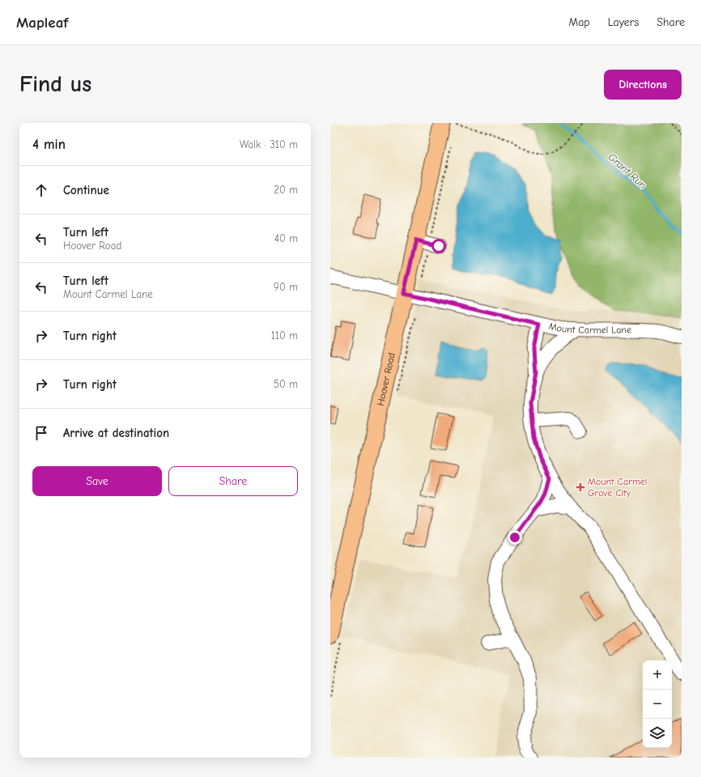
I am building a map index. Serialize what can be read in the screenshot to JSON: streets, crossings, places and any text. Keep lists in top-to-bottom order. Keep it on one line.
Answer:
{"streets":{"main road":["Hoover Road"],"street":["Mount Carmel Lane"]},"crossings":[["Mount Carmel Lane","Hoover Road"]],"water":["Grant Run"],"places":{"health":["Mount Carmel Grove City"]},"page":{"header":"Mapleaf","nav":["Map","Layers","Share"],"buttons":["Directions",["Save","Share"]],"title":"Find us","heading":["4 min","Walk · 310 m"],"list":[["Continue","20 m"],["Turn left","Hoover Road","40 m"],["Turn left","Mount Carmel Lane","90 m"],["Turn right","110 m"],["Turn right","50 m"],"Arrive at destination"],"map_buttons":["+","−"]}}
